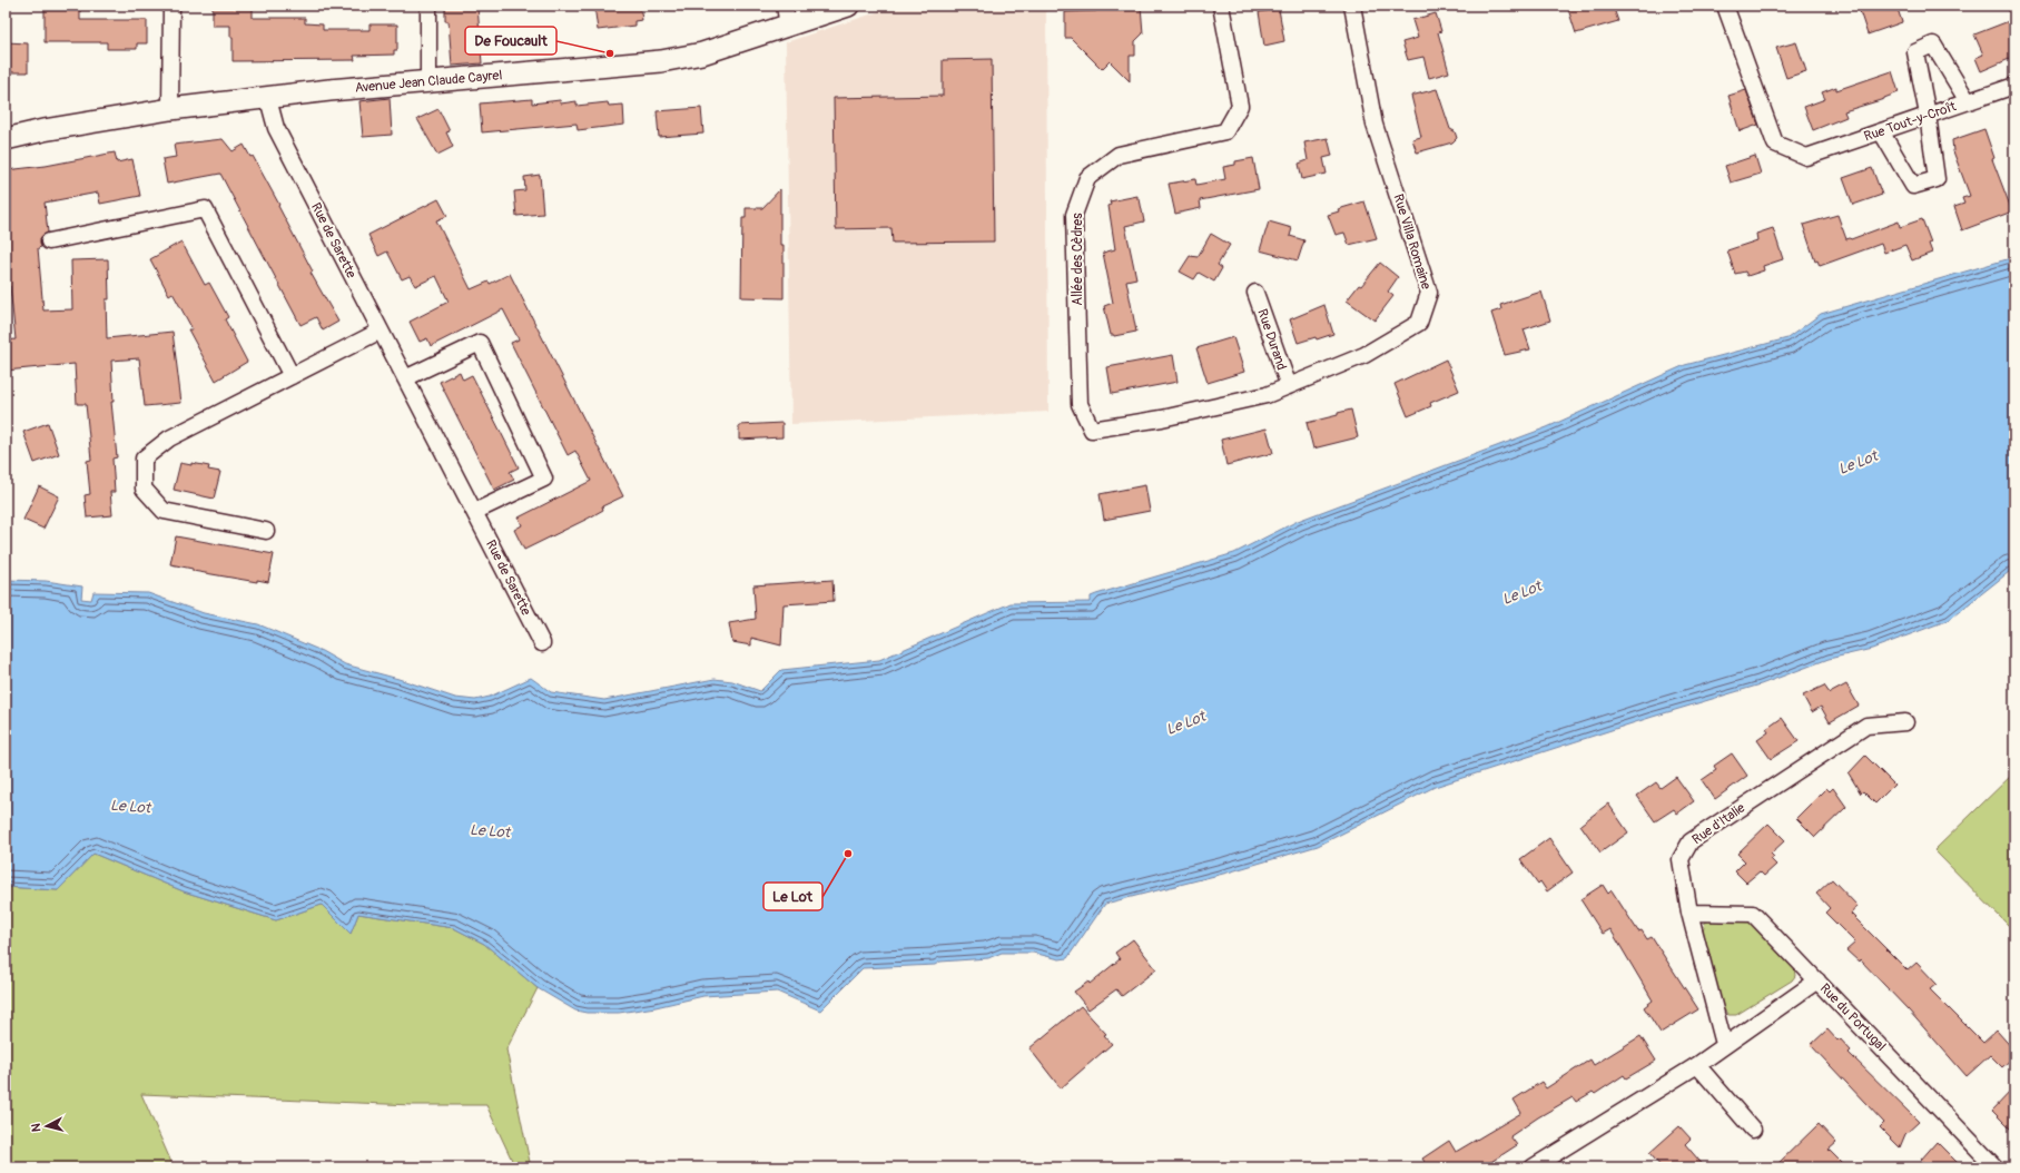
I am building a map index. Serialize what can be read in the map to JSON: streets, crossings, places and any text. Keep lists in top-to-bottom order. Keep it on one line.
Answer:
{"streets":{"main road":["Avenue Jean Claude Cayrel"],"street":["Rue Tout-y-Croît","Rue de Sarette","Rue Villa Romaine","Allée des Cèdres","Rue Durand","Rue d'Italie","Rue du Portugal"]},"crossings":[["Avenue Jean Claude Cayrel","Rue de Sarette"],["Rue Villa Romaine","Allée des Cèdres"],["Rue Villa Romaine","Rue Durand"],["Rue d'Italie","Rue du Portugal"]],"water":["Le Lot"],"places":["De Foucault","Le Lot"],"north":"left"}
